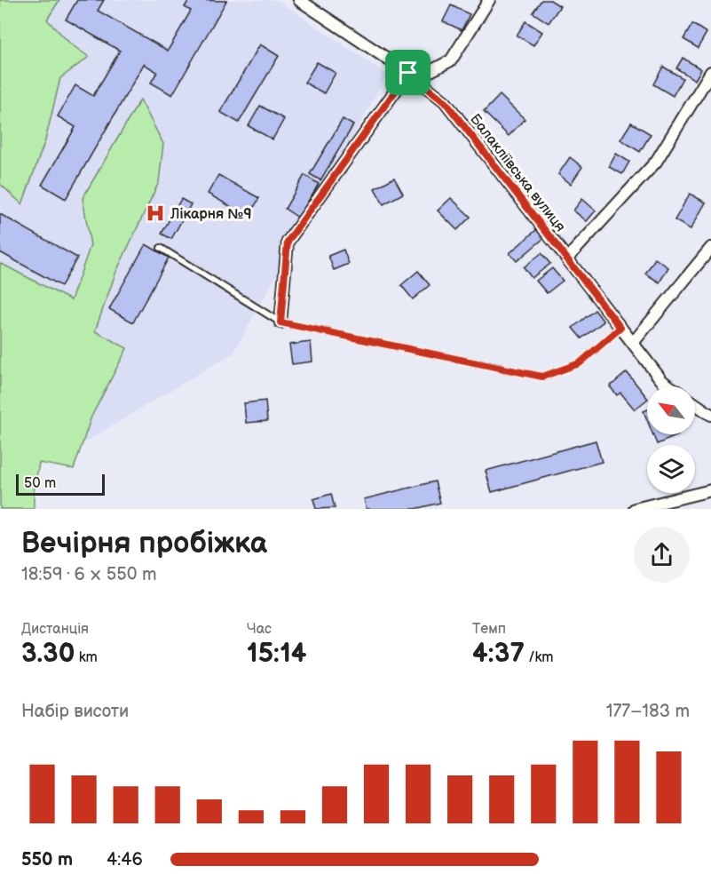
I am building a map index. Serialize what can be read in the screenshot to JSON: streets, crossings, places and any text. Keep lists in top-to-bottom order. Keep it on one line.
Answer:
{"streets":{"street":["Балакліївська вулиця"]},"places":{"hospital":["Лікарня №9"]},"scale_bar":"50 m","north":"top left","page":{"scale":"50 m","heading":["Вечірня пробіжка","18:59 · 6 × 550 m"],"stats":[["Дистанція","3.30 km"],["Час","15:14"],["Темп","4:37 /km"]],"chart":["Набір висоти","177–183 m"],"list":[{"name":"550 m","note":"4:46"}]}}
